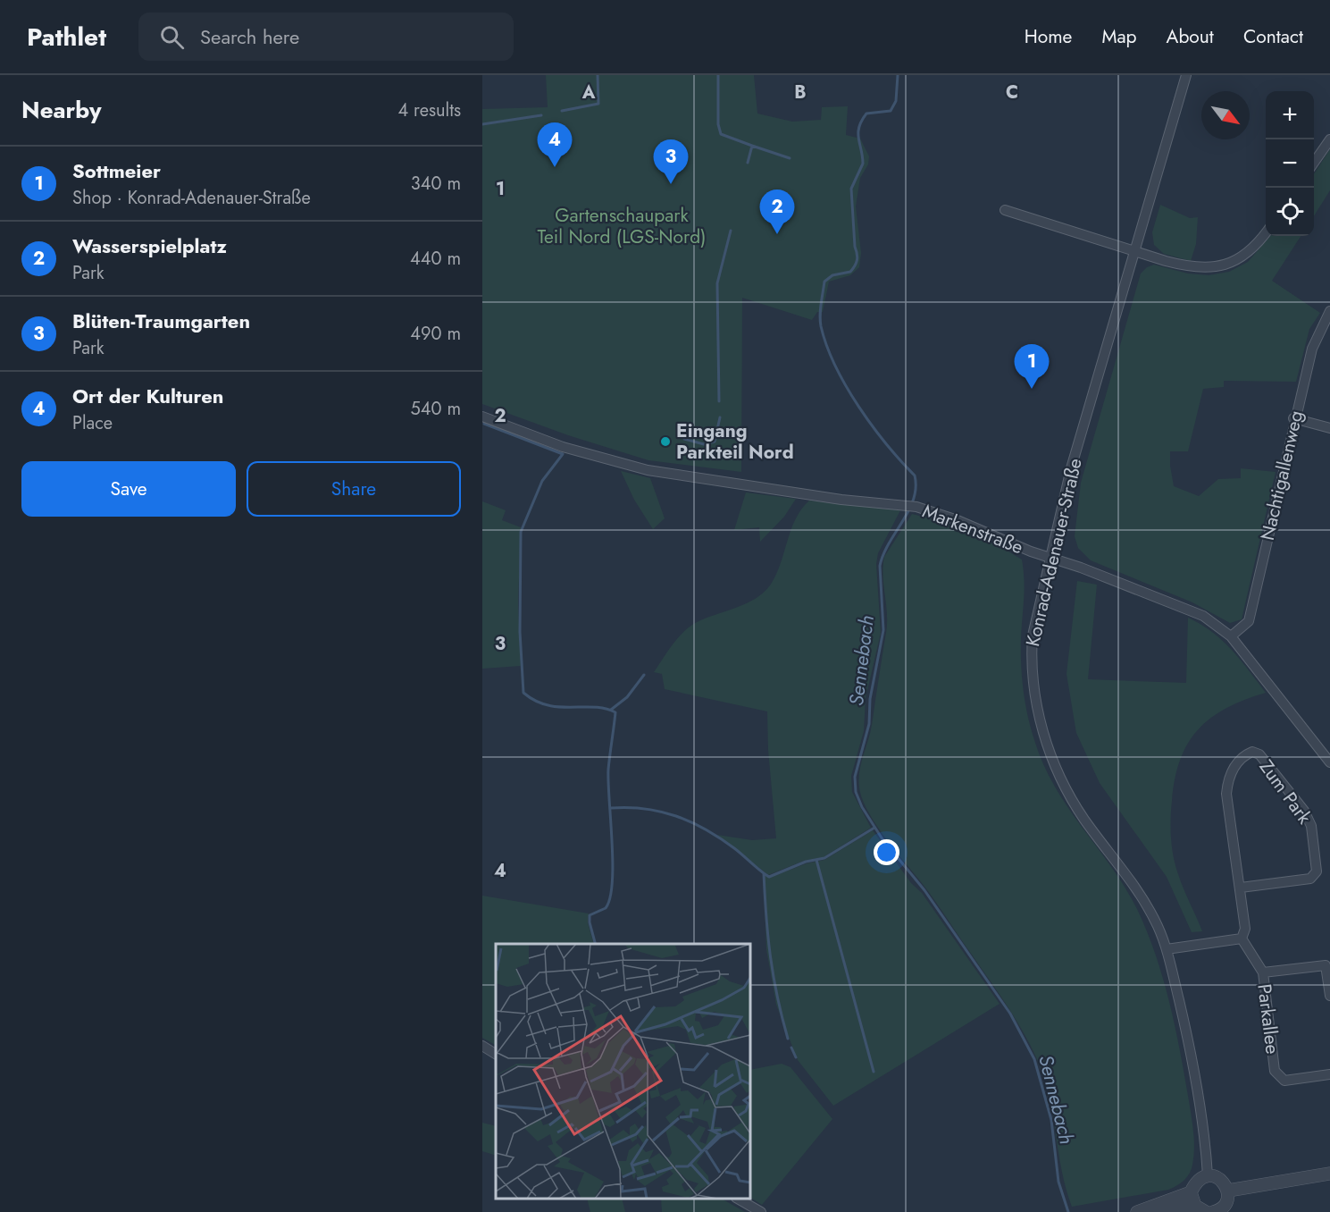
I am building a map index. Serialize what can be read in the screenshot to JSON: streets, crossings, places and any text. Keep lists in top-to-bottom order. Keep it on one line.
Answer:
{"streets":{"street":["Nachtigallenweg","Markenstraße","Konrad-Adenauer-Straße","Zum Park","Parkallee"]},"crossings":[["Nachtigallenweg","Markenstraße"],["Markenstraße","Konrad-Adenauer-Straße"],["Zum Park","Parkallee"]],"water":["Sennebach"],"parks":["Gartenschaupark Teil Nord (LGS-Nord)"],"places":["Eingang Parkteil Nord"],"north":"bottom right","page":{"header":"Pathlet","search":"Search here","nav":["Home","Map","About","Contact"],"heading":["Nearby","4 results"],"map_buttons":["+","−"],"pins":["4","3","2","1"],"list":[{"mark":"1","name":"Sottmeier","note":"Shop · Konrad-Adenauer-Straße","value":"340 m"},{"mark":"2","name":"Wasserspielplatz","note":"Park","value":"440 m"},{"mark":"3","name":"Blüten-Traumgarten","note":"Park","value":"490 m"},{"mark":"4","name":"Ort der Kulturen","note":"Place","value":"540 m"}],"buttons":["Save","Share"]},"grid":{"columns":["A","B","C"],"rows":["1","2","3","4"]}}
